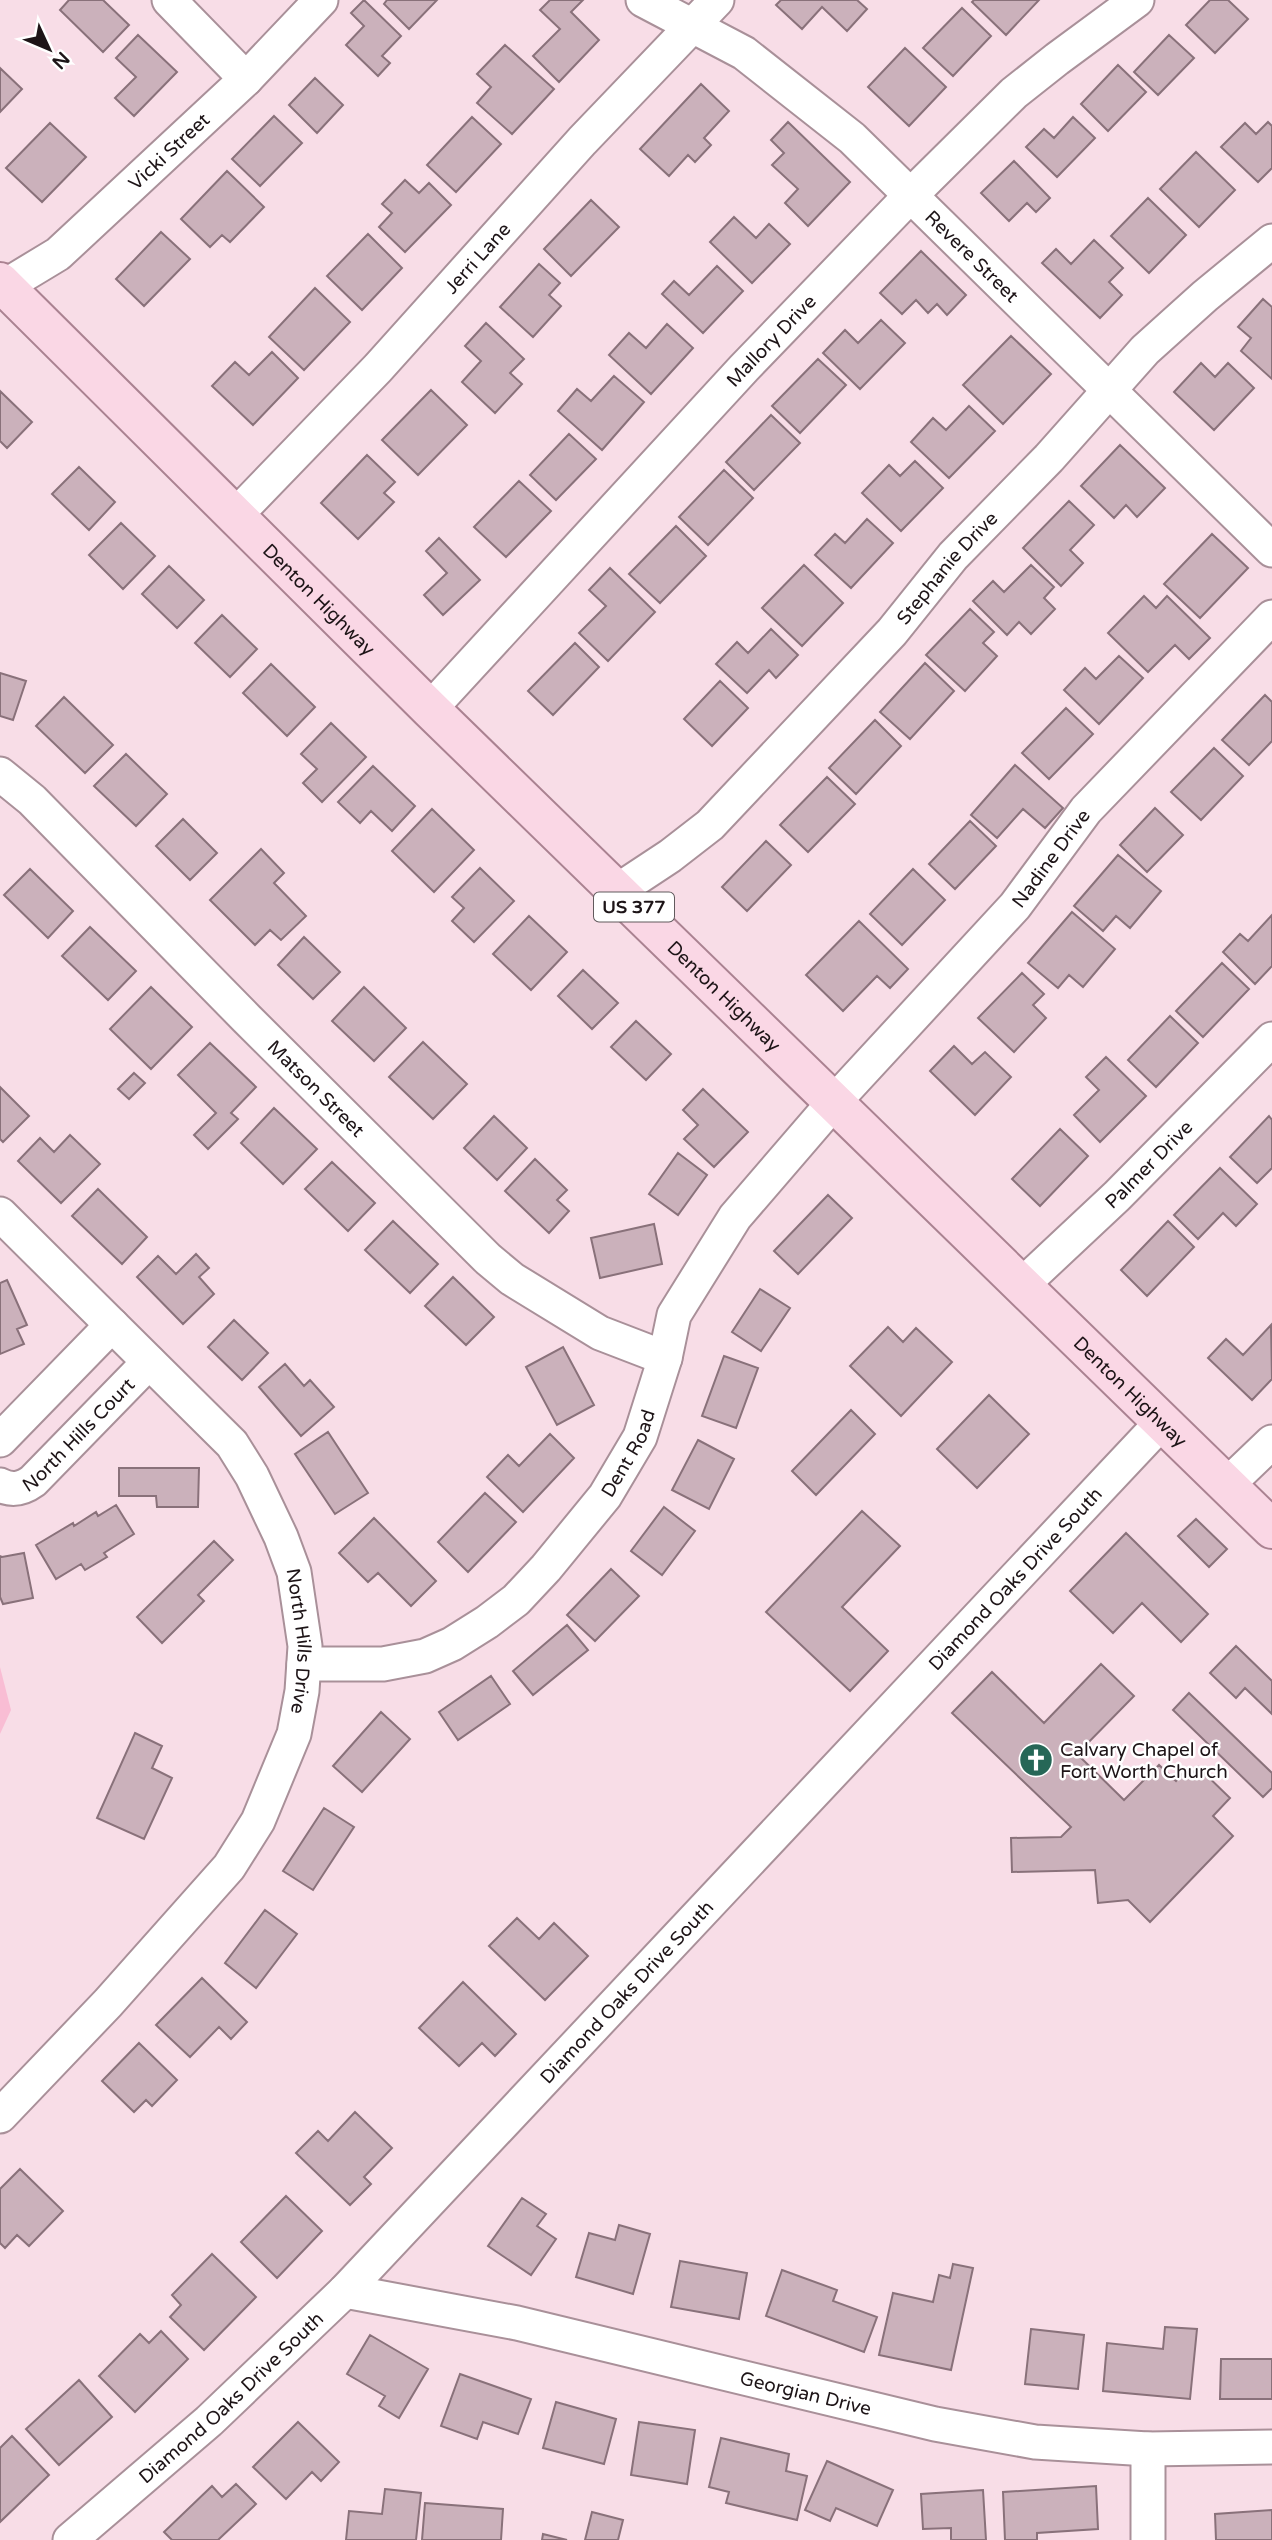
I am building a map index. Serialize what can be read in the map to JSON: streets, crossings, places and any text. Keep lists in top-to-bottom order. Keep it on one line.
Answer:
{"streets":{"main road":["Denton Highway","US 377"],"street":["Vicki Street","Revere Street","Jerri Lane","Mallory Drive","Stephanie Drive","Nadine Drive","Matson Street","Palmer Drive","North Hills Court","Dent Road","Diamond Oaks Drive South","North Hills Drive","Georgian Drive"]},"crossings":[["Vicki Street","Denton Highway"],["Revere Street","Jerri Lane"],["Revere Street","Mallory Drive"],["Revere Street","Stephanie Drive"],["Jerri Lane","Denton Highway"],["Mallory Drive","Denton Highway"],["Stephanie Drive","Denton Highway"],["Denton Highway","Nadine Drive"],["Denton Highway","Palmer Drive"],["Denton Highway","Dent Road"],["Denton Highway","Diamond Oaks Drive South"],["Nadine Drive","Dent Road"],["Matson Street","Dent Road"],["North Hills Court","North Hills Drive"],["Dent Road","North Hills Drive"],["Diamond Oaks Drive South","Georgian Drive"]],"places":{"church":["Calvary Chapel of Fort Worth Church"]},"north":"bottom right"}
